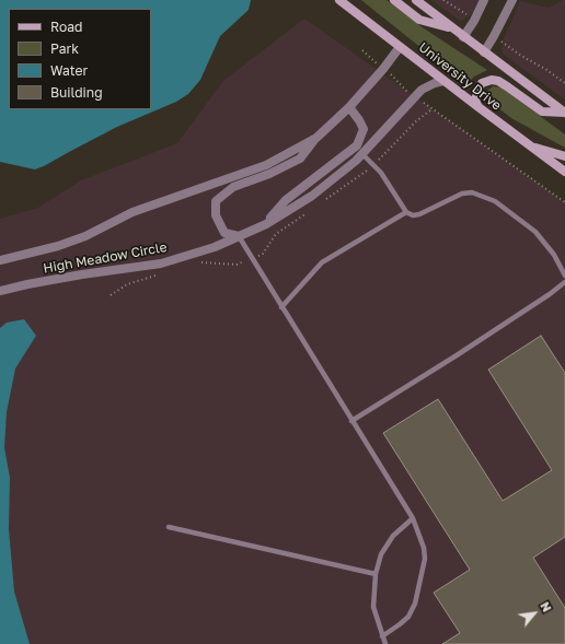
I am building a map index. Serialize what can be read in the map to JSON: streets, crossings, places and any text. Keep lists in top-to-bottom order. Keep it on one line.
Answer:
{"streets":{"main road":["University Drive"],"street":["High Meadow Circle"]},"crossings":[["University Drive","High Meadow Circle"]],"legend":["Road","Park","Water","Building"],"north":"top right"}
